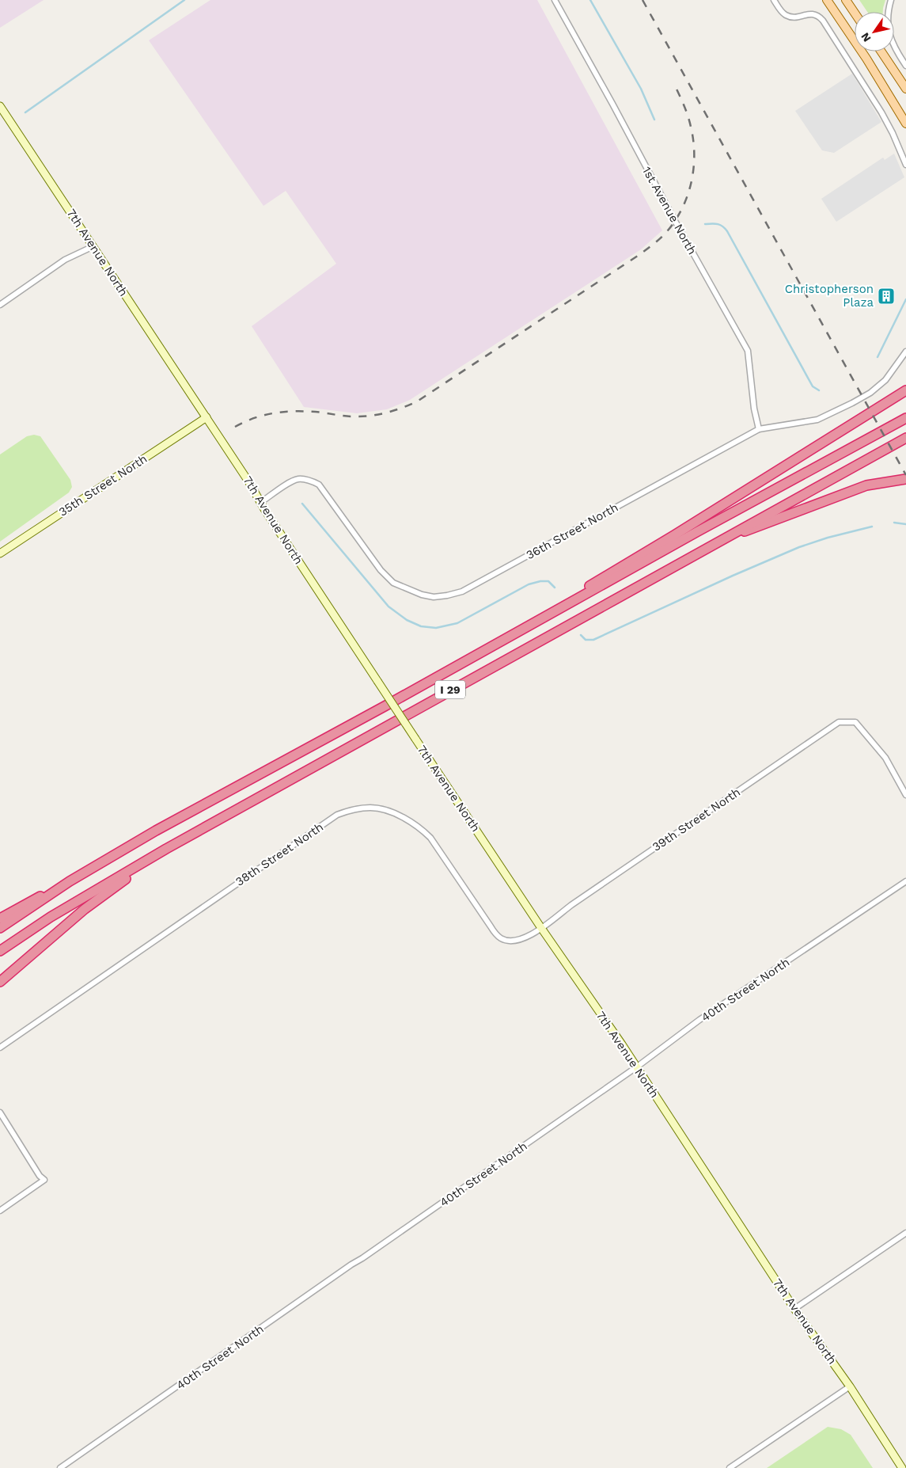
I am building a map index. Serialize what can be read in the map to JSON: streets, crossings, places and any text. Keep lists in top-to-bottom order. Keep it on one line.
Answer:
{"streets":{"highway":["I 29"],"street":["1st Avenue North","7th Avenue North","35th Street North","36th Street North","39th Street North","38th Street North","40th Street North"]},"crossings":[["1st Avenue North","36th Street North"],["7th Avenue North","35th Street North"],["7th Avenue North","36th Street North"],["7th Avenue North","39th Street North"],["7th Avenue North","38th Street North"],["7th Avenue North","40th Street North"],["39th Street North","38th Street North"]],"places":{"building":["Christopherson Plaza"]},"north":"bottom left"}
